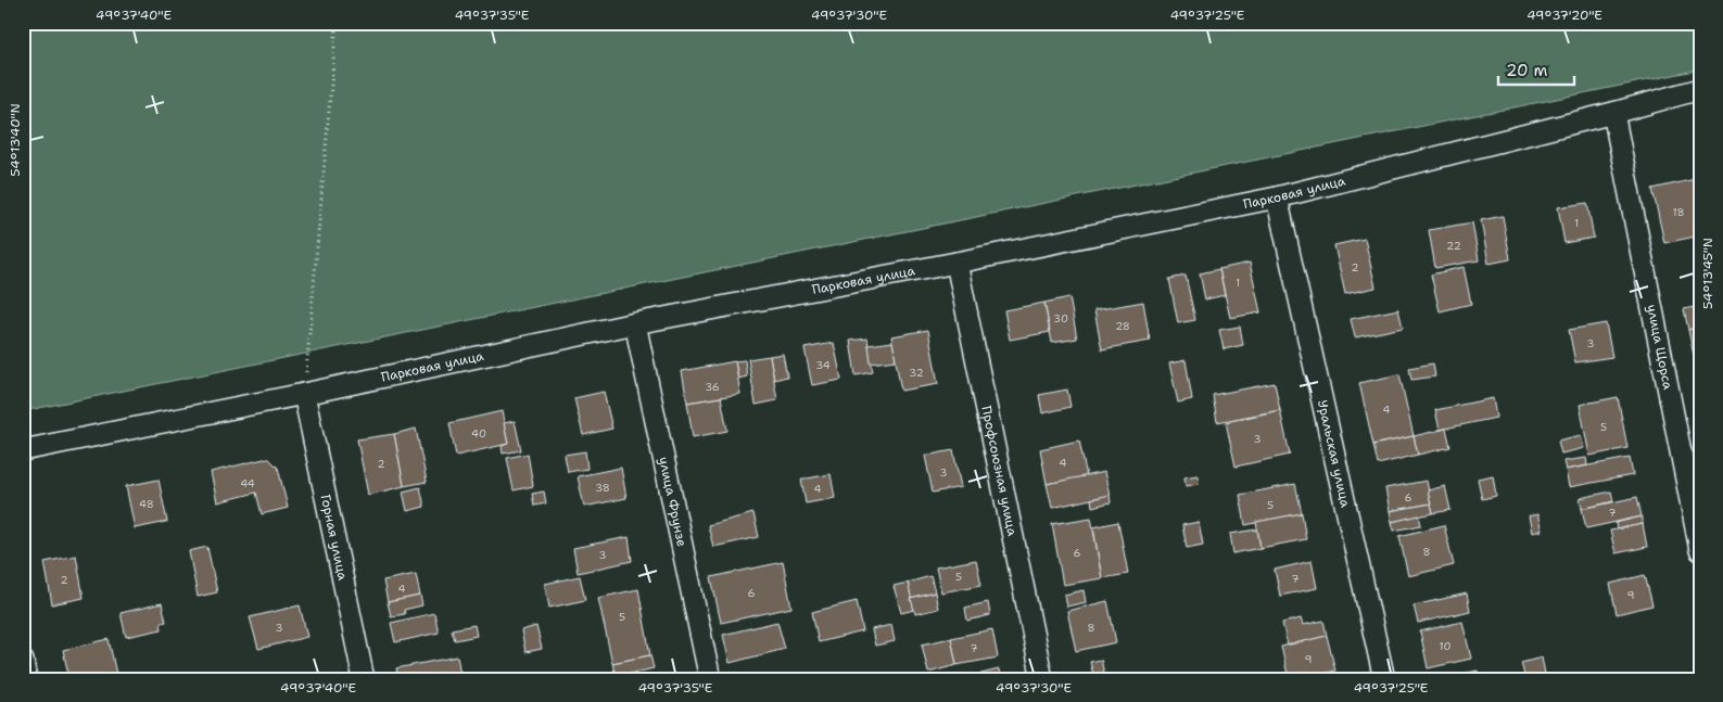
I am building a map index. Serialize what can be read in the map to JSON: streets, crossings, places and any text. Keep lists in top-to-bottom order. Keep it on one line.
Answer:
{"streets":{"street":["Парковая улица","улица Щорса","Уральская улица","Профсоюзная улица","улица Фрунзе","Горная улица"]},"crossings":[["Парковая улица","улица Щорса"],["Парковая улица","Уральская улица"],["Парковая улица","Профсоюзная улица"],["Парковая улица","улица Фрунзе"],["Парковая улица","Горная улица"]],"house_numbers":["18","1","22","2","1","30","28","3","34","32","36","4","5","40","3","4","2","3","44","38","4","6","48","5","7","8","6","3","5","7","2","4","6","9","5","3","8","10","7","9"],"scale_bar":"20 m","coordinates":["49°37'40\"E","49°37'35\"E","49°37'30\"E","49°37'25\"E","49°37'20\"E","54°13'40\"N","54°13'45\"N"]}
